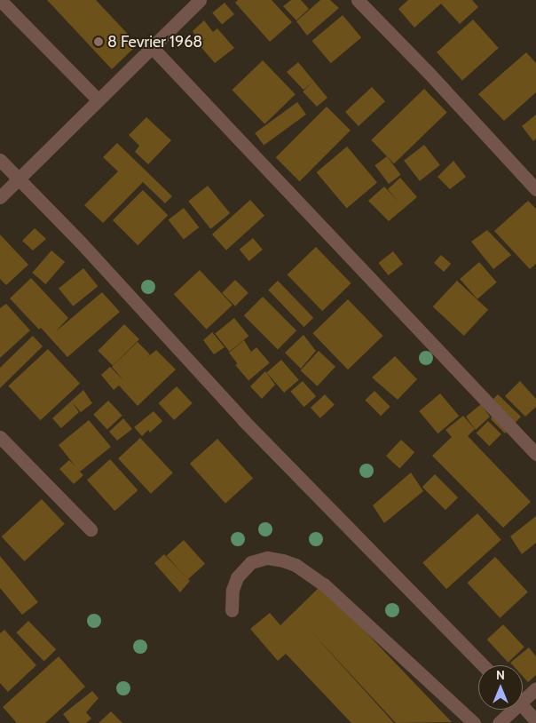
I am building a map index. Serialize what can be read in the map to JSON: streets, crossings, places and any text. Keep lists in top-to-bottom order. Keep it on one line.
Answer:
{"places":["8 Fevrier 1968"],"north":"top"}
